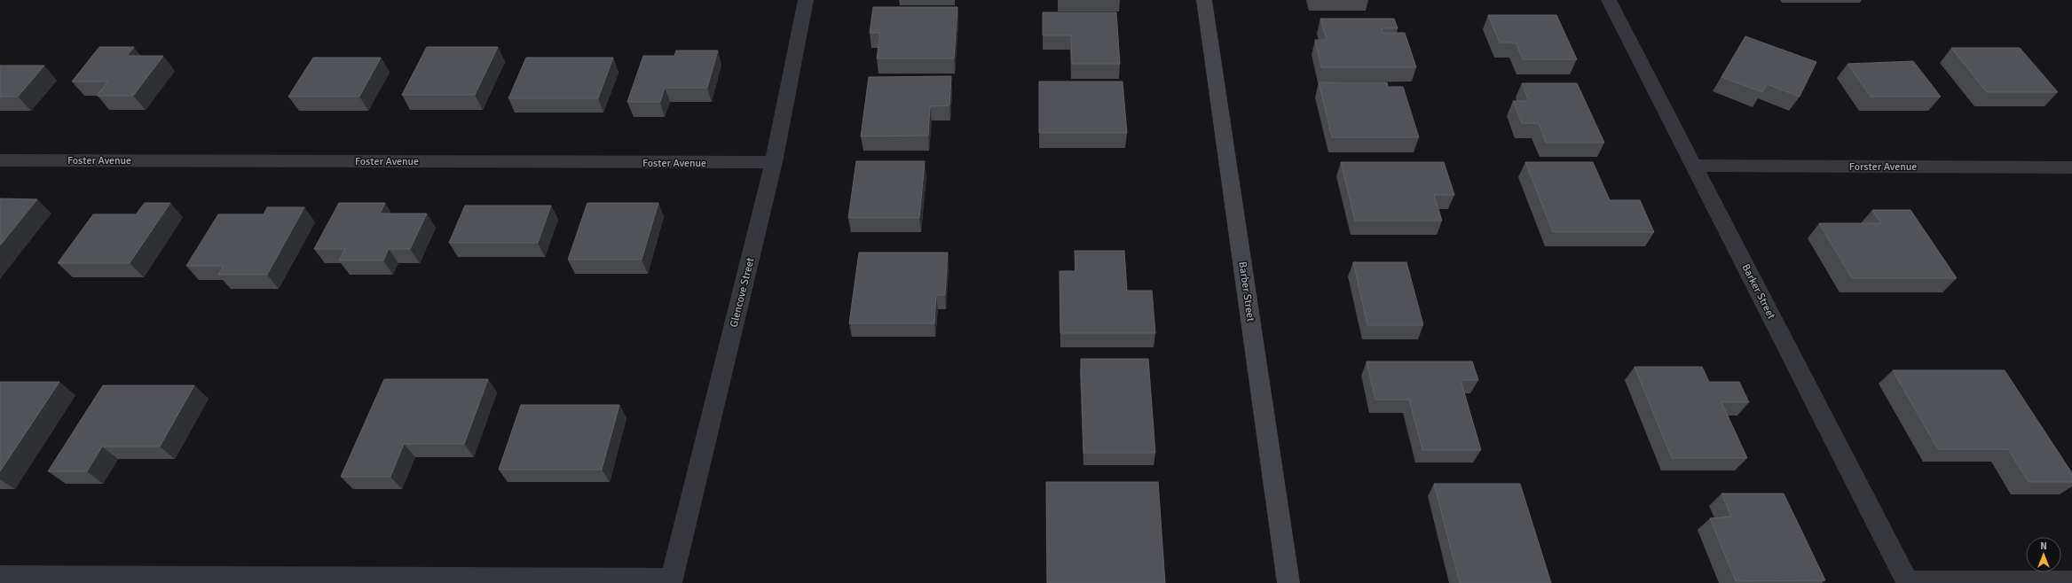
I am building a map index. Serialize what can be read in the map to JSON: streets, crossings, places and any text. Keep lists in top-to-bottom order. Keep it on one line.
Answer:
{"streets":{"street":["Foster Avenue","Forster Avenue","Barber Street","Barker Street","Glencove Street"]},"crossings":[["Foster Avenue","Glencove Street"],["Forster Avenue","Barker Street"]],"north":"top"}
